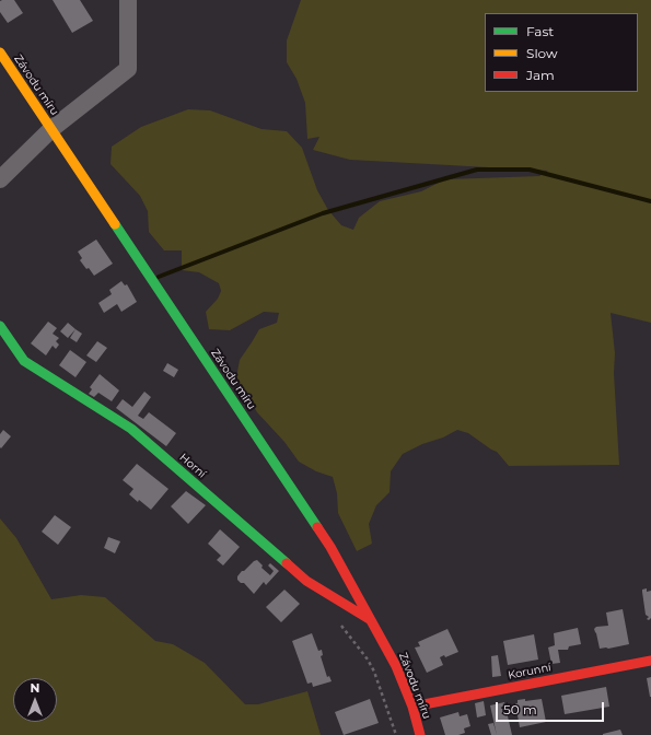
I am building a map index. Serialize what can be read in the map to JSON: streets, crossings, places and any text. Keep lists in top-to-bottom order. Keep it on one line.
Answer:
{"streets":{"main road":["Závodu míru","Horní","Korunní"]},"crossings":[["Závodu míru","Horní"],["Závodu míru","Korunní"]],"legend":["Fast","Slow","Jam"],"scale_bar":"50 m","north":"top"}
